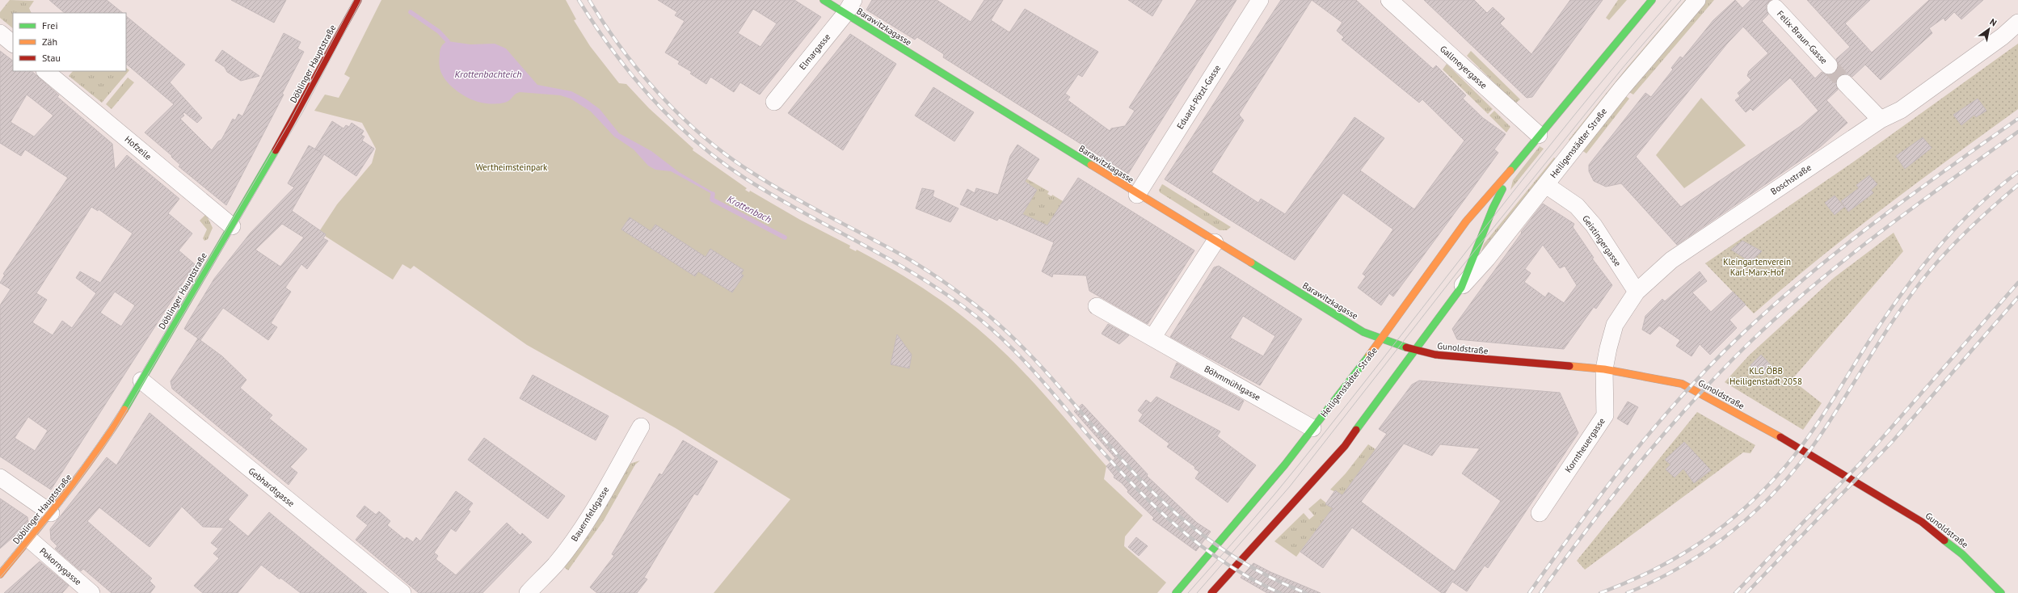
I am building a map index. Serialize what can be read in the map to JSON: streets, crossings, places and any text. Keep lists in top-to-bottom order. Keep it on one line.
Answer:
{"streets":{"main road":["Barawitzkagasse","Döblinger Hauptstraße","Heiligenstädter Straße","Gunoldstraße"],"street":["Felix-Braun-Gasse","Elmargasse","Gallmeyergasse","Eduard-Pötzl-Gasse","Hofzeile","Boschstraße","Geistingergasse","Böhmmühlgasse","Korntheuergasse","Gebhardtgasse","Bauernfeldgasse","Pokornygasse"]},"crossings":[["Barawitzkagasse","Elmargasse"],["Barawitzkagasse","Eduard-Pötzl-Gasse"],["Barawitzkagasse","Heiligenstädter Straße"],["Barawitzkagasse","Gunoldstraße"],["Döblinger Hauptstraße","Hofzeile"],["Döblinger Hauptstraße","Gebhardtgasse"],["Döblinger Hauptstraße","Pokornygasse"],["Gallmeyergasse","Heiligenstädter Straße"],["Heiligenstädter Straße","Geistingergasse"],["Heiligenstädter Straße","Gunoldstraße"],["Heiligenstädter Straße","Böhmmühlgasse"],["Boschstraße","Geistingergasse"],["Boschstraße","Gunoldstraße"],["Boschstraße","Korntheuergasse"],["Gunoldstraße","Korntheuergasse"]],"water":["Krottenbachteich","Krottenbach"],"parks":["Wertheimsteinpark","Kleingartenverein Karl-Marx-Hof","KLG ÖBB Heiligenstadt 2058"],"legend":["Frei","Zäh","Stau"],"north":"top right"}
